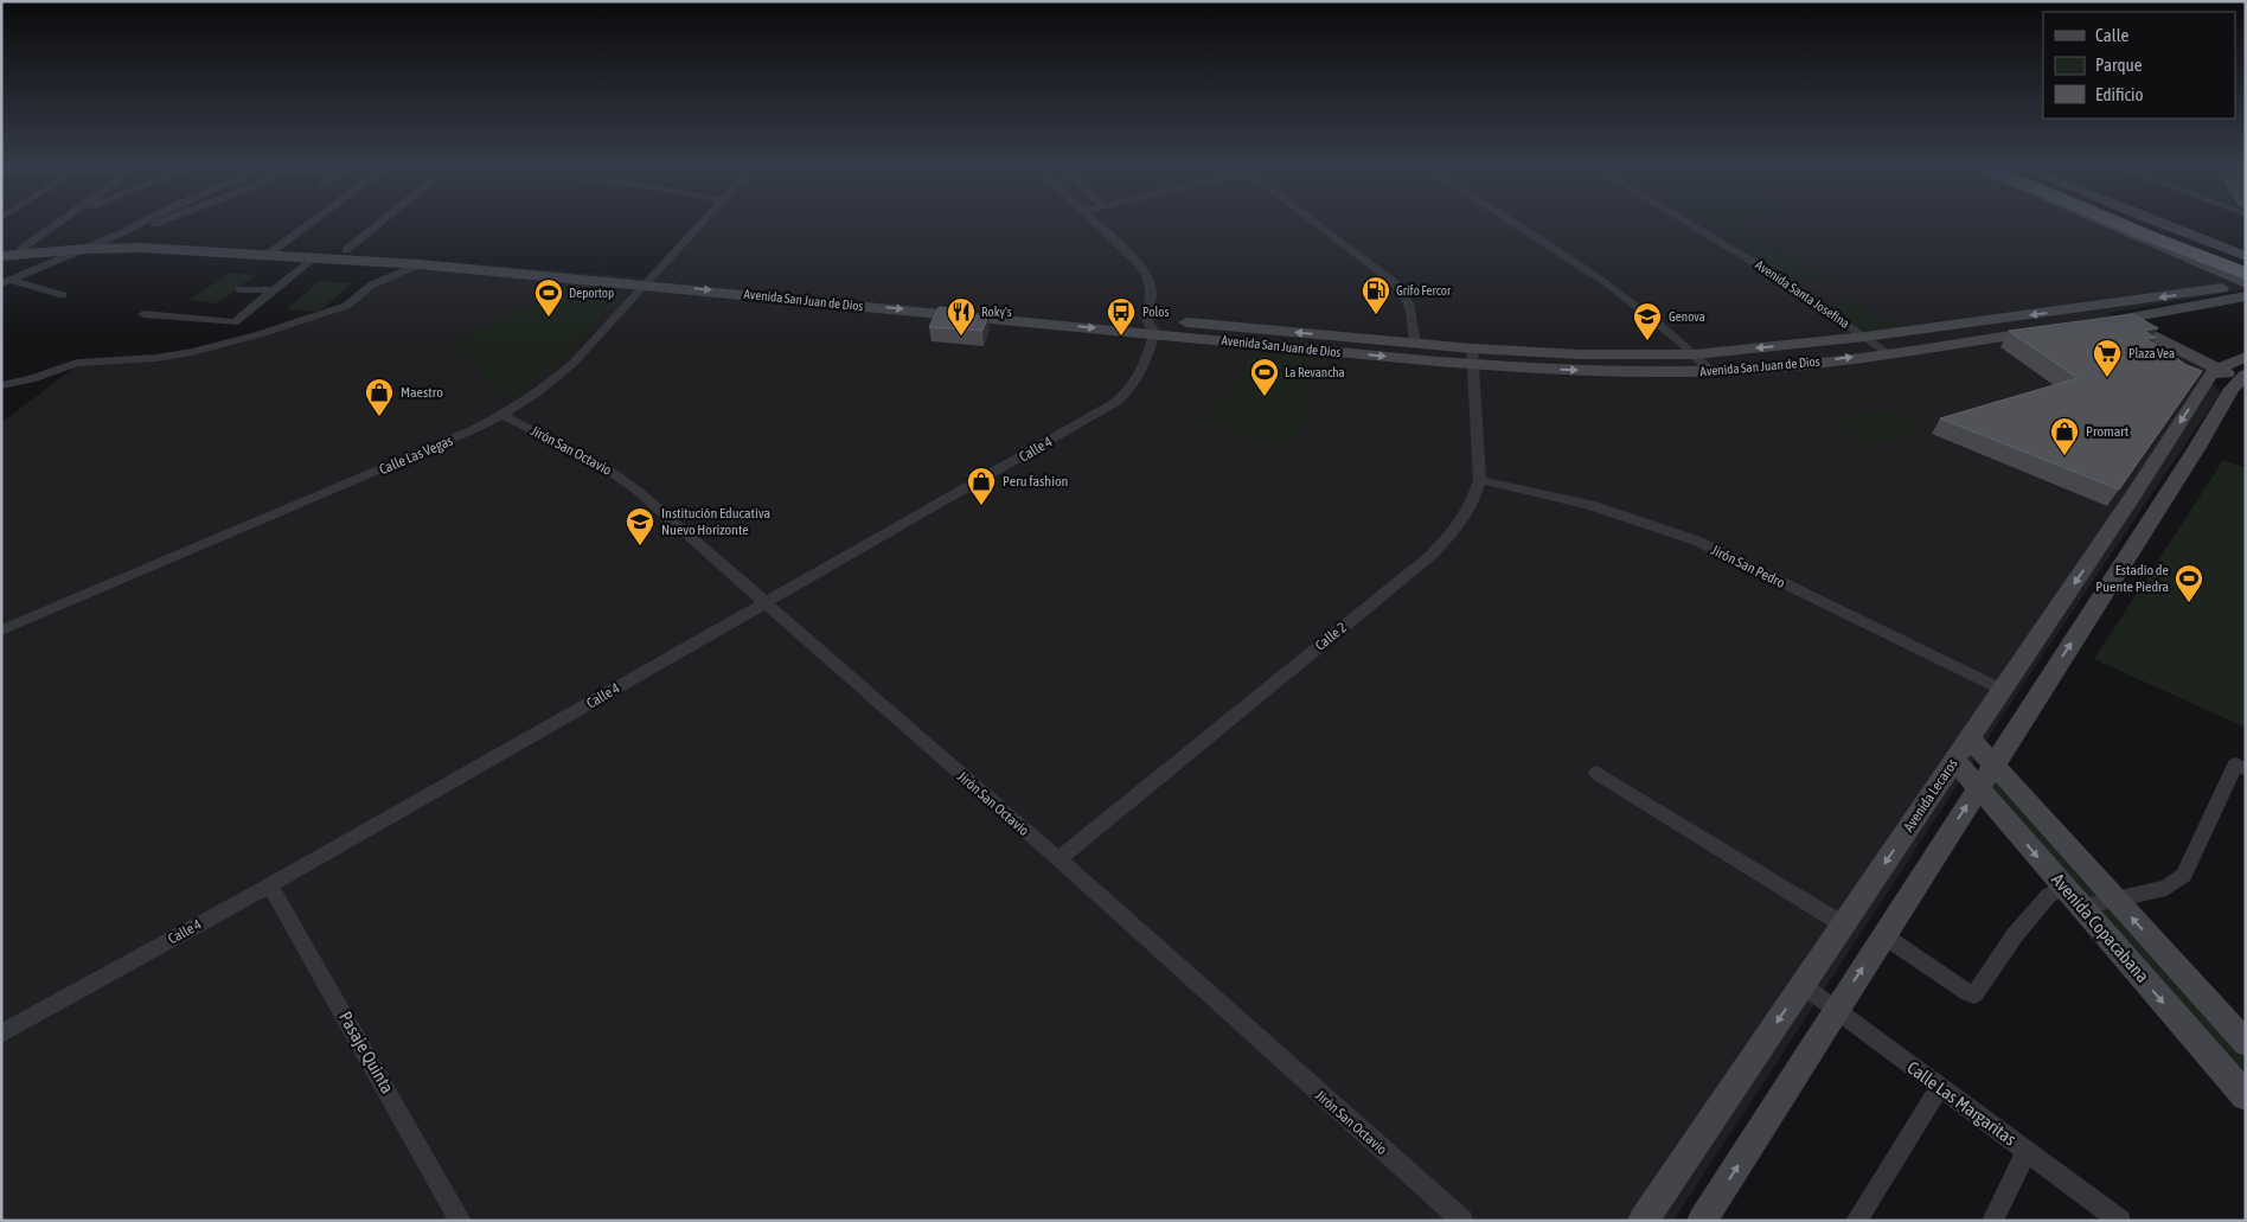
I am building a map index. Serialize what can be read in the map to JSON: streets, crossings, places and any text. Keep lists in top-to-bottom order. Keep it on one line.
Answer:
{"streets":{"main road":["Avenida San Juan de Dios","Avenida Lecaros","Avenida Copacabana"],"street":["Avenida Santa Josefina","Calle 4","Jirón San Octavio","Calle Las Vegas","Jirón San Pedro","Calle 2","Pasaje Quinta","Calle Las Margaritas"]},"crossings":[["Avenida Santa Josefina","Avenida San Juan de Dios"],["Avenida San Juan de Dios","Calle 4"],["Avenida San Juan de Dios","Calle Las Vegas"],["Avenida San Juan de Dios","Calle 2"],["Calle 4","Jirón San Octavio"],["Calle 4","Pasaje Quinta"],["Jirón San Octavio","Calle Las Vegas"],["Jirón San Octavio","Calle 2"],["Jirón San Pedro","Calle 2"],["Jirón San Pedro","Avenida Lecaros"],["Avenida Lecaros","Avenida Copacabana"],["Avenida Lecaros","Calle Las Margaritas"]],"places":{"fuel station":["Grifo Fercor"],"sports":["Deportop","La Revancha","Estadio de Puente Piedra"],"restaurant":["Roky's"],"bus stop":["Polos"],"school or university":["Genova","Institución Educativa Nuevo Horizonte"],"supermarket":["Plaza Vea"],"shop":["Maestro","Promart","Peru fashion"]},"legend":["Calle","Parque","Edificio"]}
